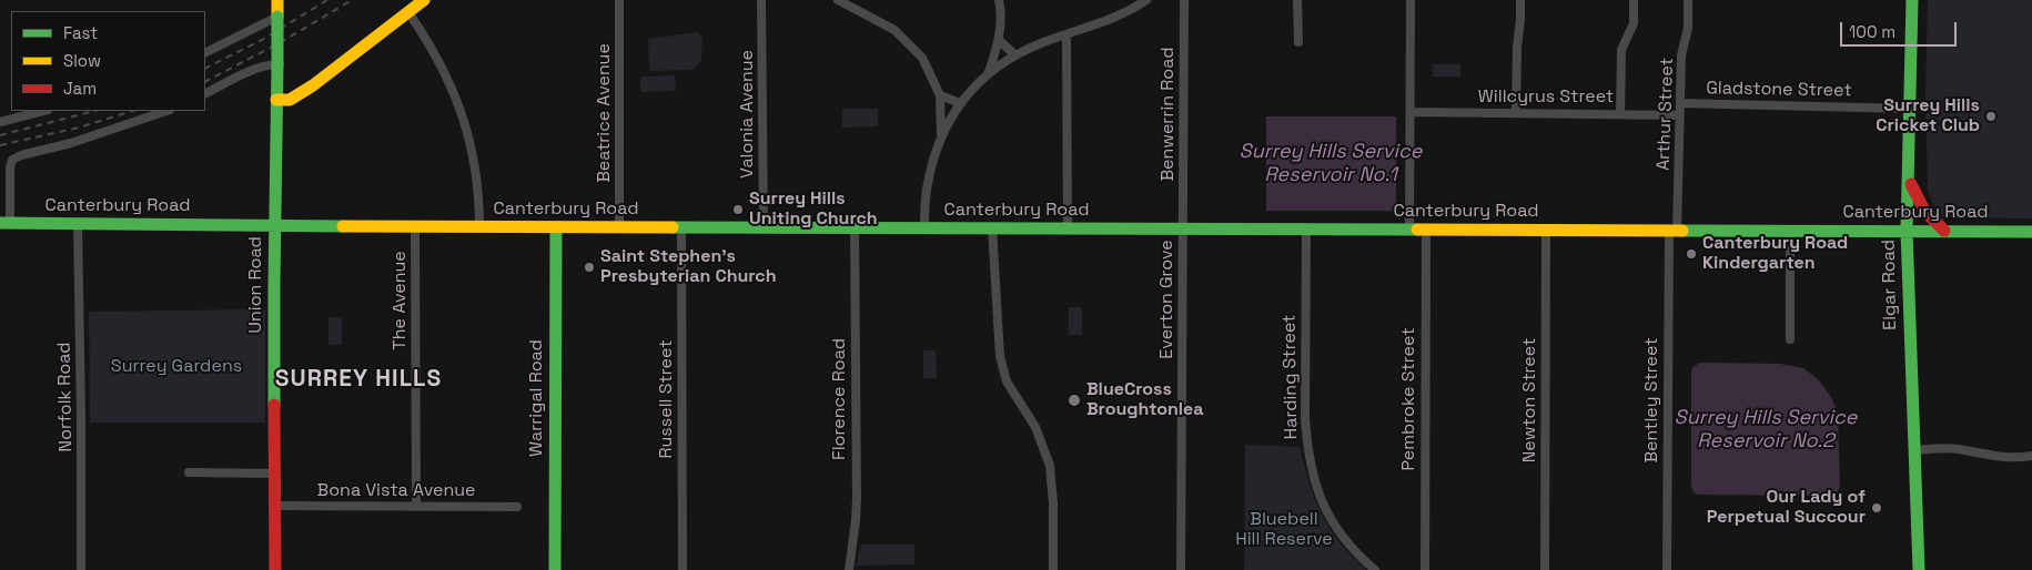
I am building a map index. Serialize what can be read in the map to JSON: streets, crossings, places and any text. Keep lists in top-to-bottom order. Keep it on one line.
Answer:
{"streets":{"main road":["Canterbury Road","Union Road","Elgar Road","Warrigal Road"],"street":["Gladstone Street","Willcyrus Street","Beatrice Avenue","Valonia Avenue","Benwerrin Road","Arthur Street","Everton Grove","The Avenue","Harding Street","Norfolk Road","Russell Street","Florence Road","Pembroke Street","Newton Street","Bentley Street","Bona Vista Avenue"]},"crossings":[["Gladstone Street","Arthur Street"],["Gladstone Street","Elgar Road"],["Willcyrus Street","Arthur Street"],["Beatrice Avenue","Canterbury Road"],["Valonia Avenue","Canterbury Road"],["Benwerrin Road","Canterbury Road"],["Benwerrin Road","Everton Grove"],["Arthur Street","Canterbury Road"],["Arthur Street","Bentley Street"],["Canterbury Road","Union Road"],["Canterbury Road","Elgar Road"],["Canterbury Road","Everton Grove"],["Canterbury Road","The Avenue"],["Canterbury Road","Harding Street"],["Canterbury Road","Norfolk Road"],["Canterbury Road","Warrigal Road"],["Canterbury Road","Russell Street"],["Canterbury Road","Florence Road"],["Canterbury Road","Pembroke Street"],["Canterbury Road","Newton Street"],["Canterbury Road","Bentley Street"],["Union Road","Bona Vista Avenue"],["The Avenue","Bona Vista Avenue"]],"districts":["SURREY HILLS"],"water":["Surrey Hills Service Reservoir No.1","Surrey Hills Service Reservoir No.2"],"parks":["Surrey Gardens","Bluebell Hill Reserve"],"places":["Surrey Hills Cricket Club","Surrey Hills Uniting Church","Canterbury Road Kindergarten","Saint Stephen's Presbyterian Church","BlueCross Broughtonlea","Our Lady of Perpetual Succour"],"legend":["Fast","Slow","Jam"],"scale_bar":"100 m"}
